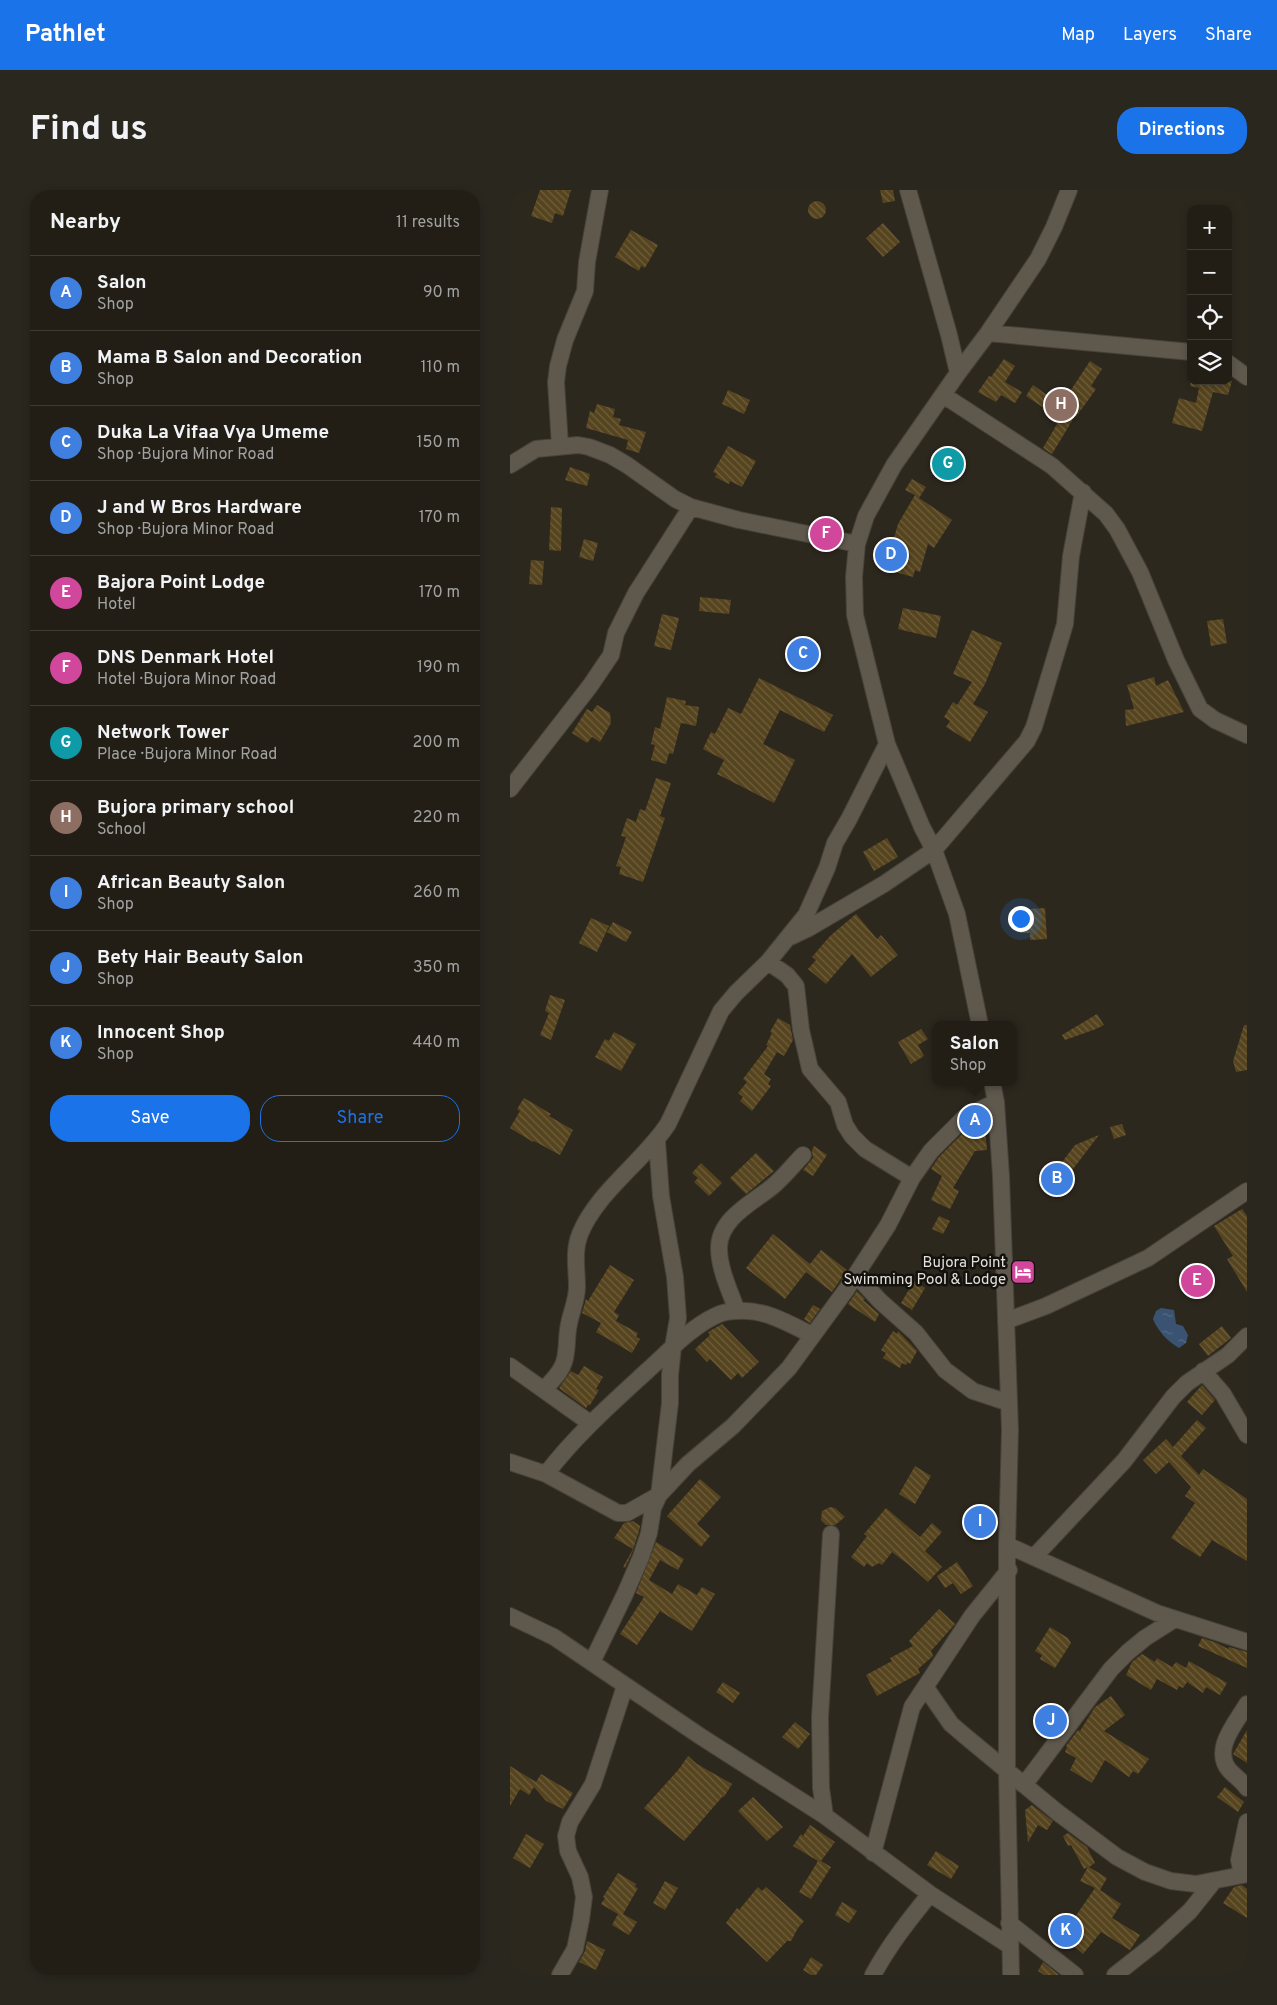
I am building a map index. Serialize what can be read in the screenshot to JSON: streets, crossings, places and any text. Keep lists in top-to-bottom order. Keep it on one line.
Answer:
{"places":{"hotel":["Bujora Point Swimming Pool & Lodge"]},"page":{"header":"Pathlet","nav":["Map","Layers","Share"],"buttons":["Directions",["Save","Share"]],"title":"Find us","heading":["Nearby","11 results"],"map_buttons":["+","−"],"list":[{"mark":"A","name":"Salon","note":"Shop","value":"90 m"},{"mark":"B","name":"Mama B Salon and Decoration","note":"Shop","value":"110 m"},{"mark":"C","name":"Duka La Vifaa Vya Umeme","note":"Shop · Bujora Minor Road","value":"150 m"},{"mark":"D","name":"J and W Bros Hardware","note":"Shop · Bujora Minor Road","value":"170 m"},{"mark":"E","name":"Bajora Point Lodge","note":"Hotel","value":"170 m"},{"mark":"F","name":"DNS Denmark Hotel","note":"Hotel · Bujora Minor Road","value":"190 m"},{"mark":"G","name":"Network Tower","note":"Place · Bujora Minor Road","value":"200 m"},{"mark":"H","name":"Bujora primary school","note":"School","value":"220 m"},{"mark":"I","name":"African Beauty Salon","note":"Shop","value":"260 m"},{"mark":"J","name":"Bety Hair Beauty Salon","note":"Shop","value":"350 m"},{"mark":"K","name":"Innocent Shop","note":"Shop","value":"440 m"}],"pins":["H","G","F","D","C","A","B","E","I","J","K"],"popup":["Salon","Shop"]}}
